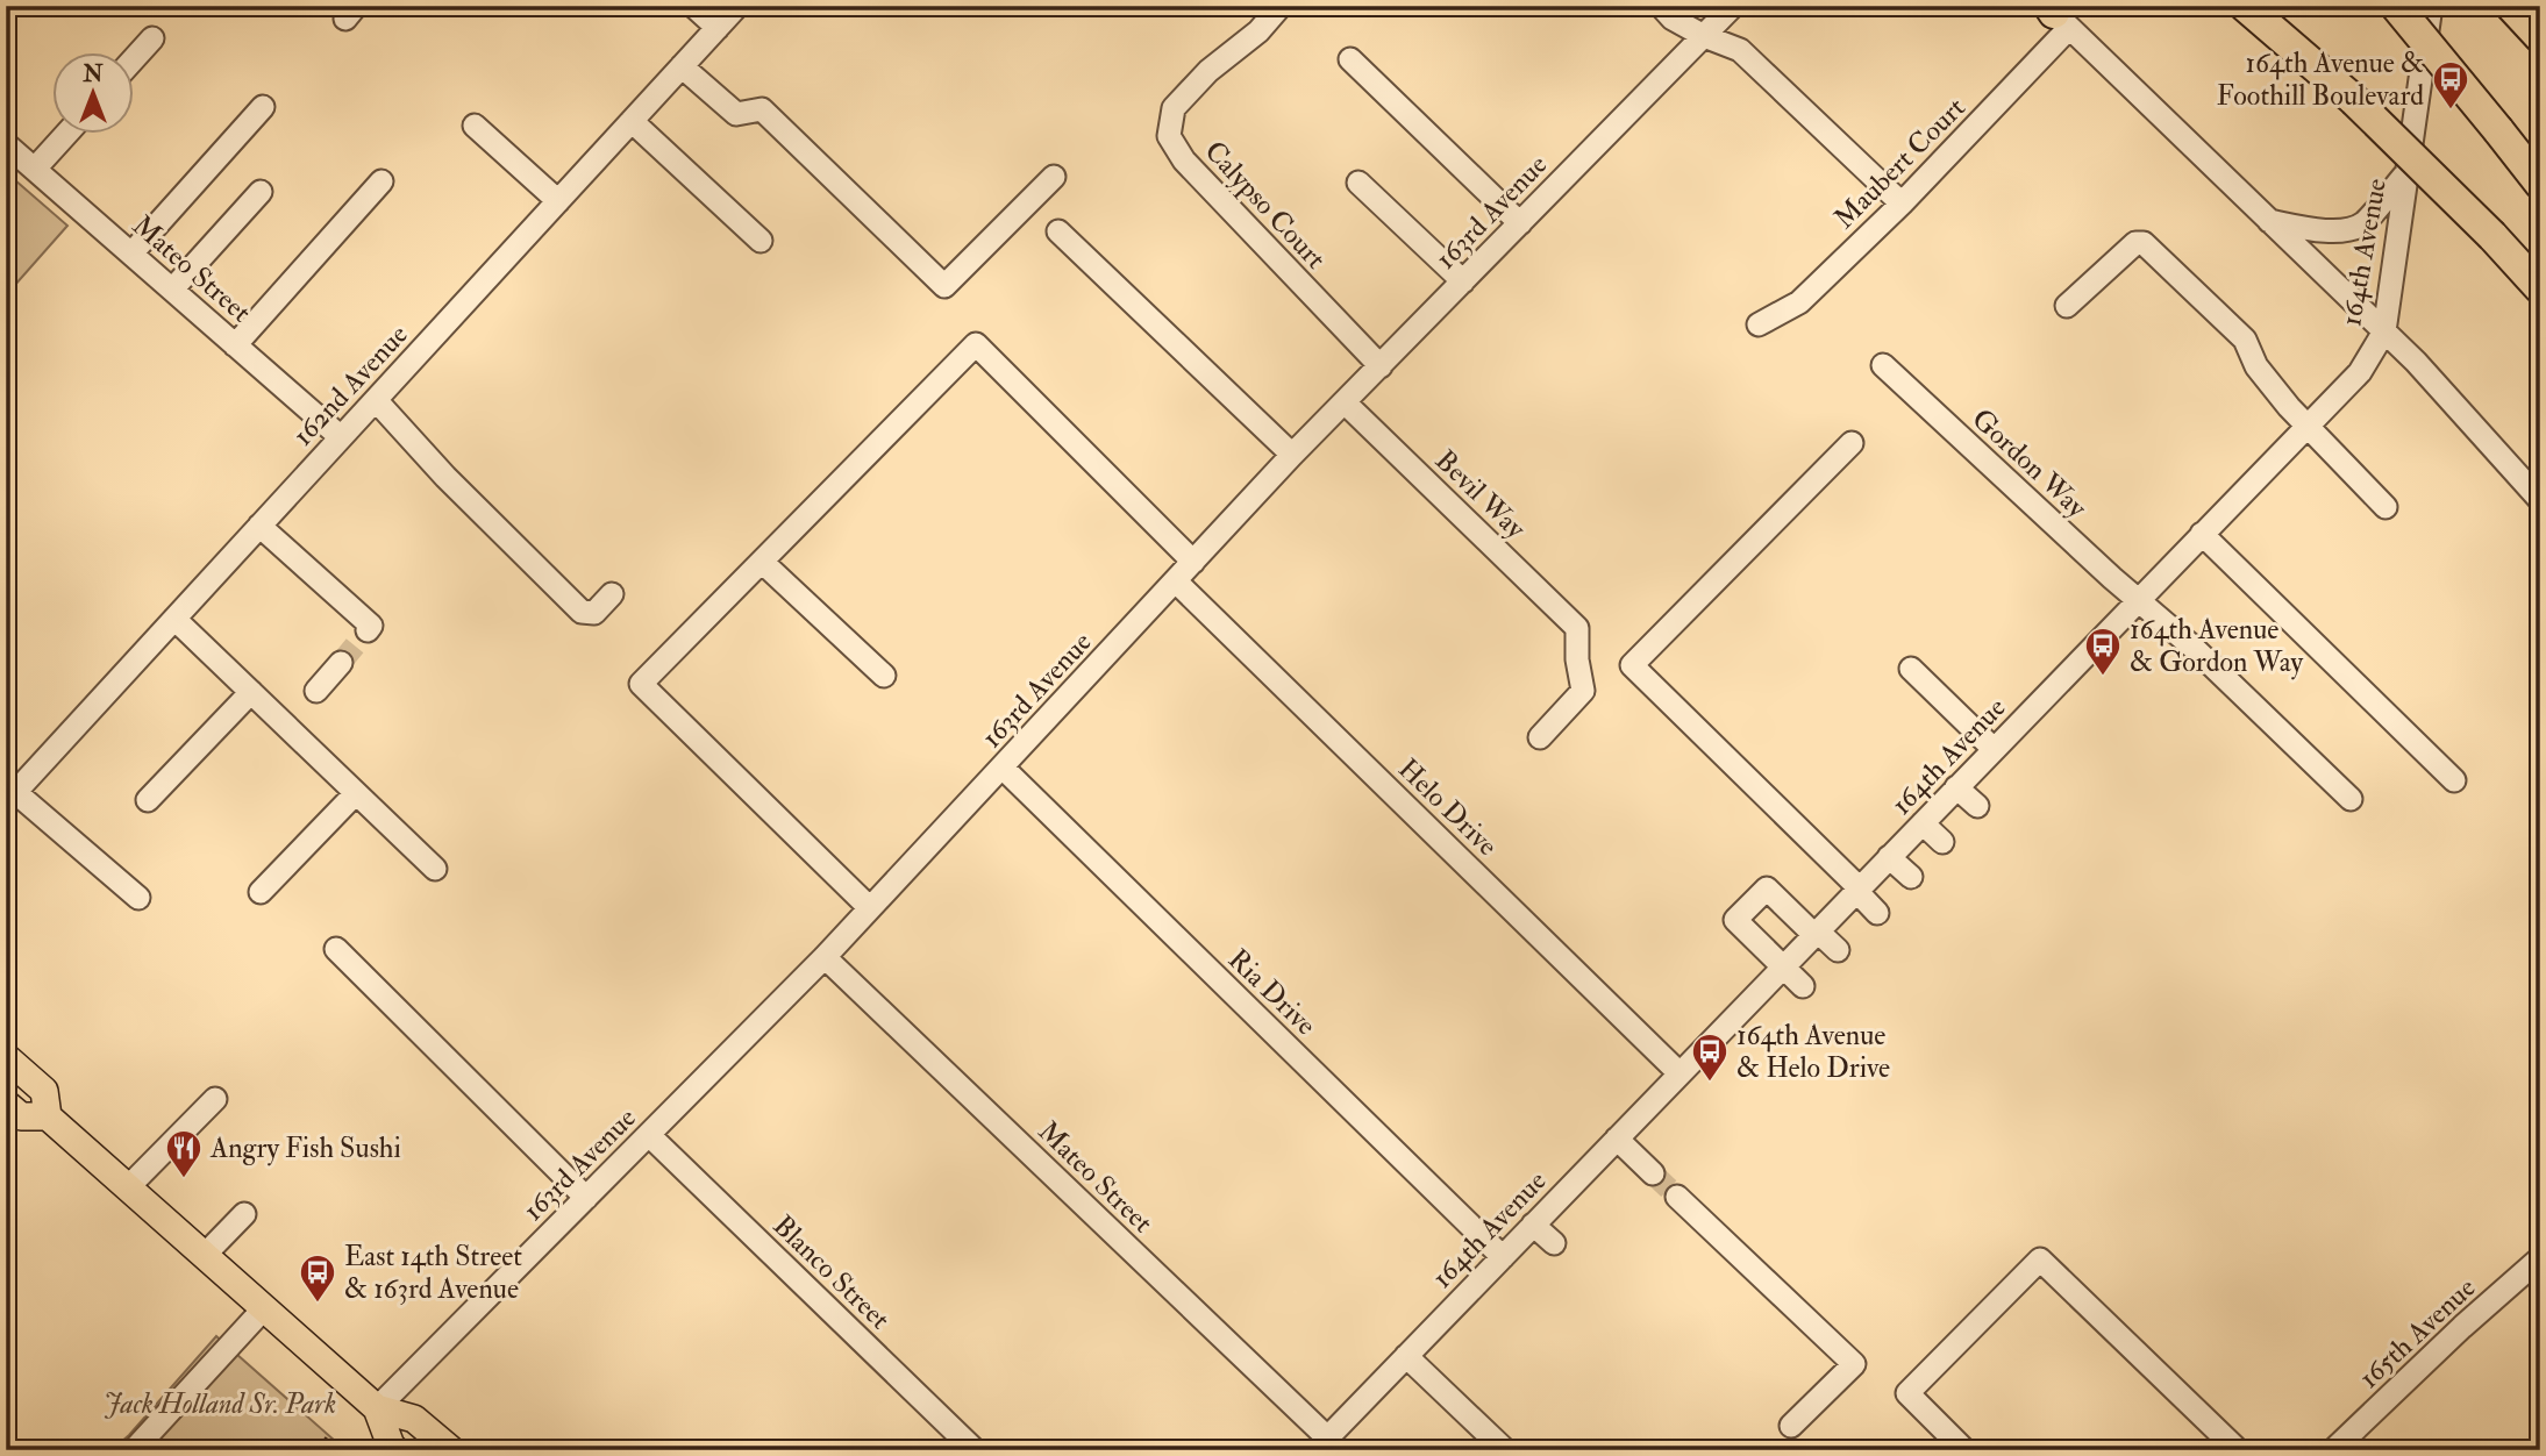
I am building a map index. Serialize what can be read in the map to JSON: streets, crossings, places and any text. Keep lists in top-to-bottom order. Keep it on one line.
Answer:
{"streets":{"street":["Maubert Court","Calypso Court","163rd Avenue","164th Avenue","Mateo Street","162nd Avenue","Gordon Way","Bevil Way","Helo Drive","Ria Drive","Blanco Street","165th Avenue"]},"crossings":[["Calypso Court","163rd Avenue"],["163rd Avenue","Mateo Street"],["163rd Avenue","Bevil Way"],["163rd Avenue","Helo Drive"],["163rd Avenue","Ria Drive"],["163rd Avenue","Blanco Street"],["164th Avenue","Mateo Street"],["164th Avenue","Gordon Way"],["164th Avenue","Helo Drive"],["164th Avenue","Ria Drive"],["Mateo Street","162nd Avenue"]],"parks":["Jack Holland Sr. Park"],"places":{"bus stop":["164th Avenue & Foothill Boulevard","164th Avenue & Gordon Way","164th Avenue & Helo Drive","East 14th Street & 163rd Avenue"],"restaurant":["Angry Fish Sushi"]},"north":"top"}
